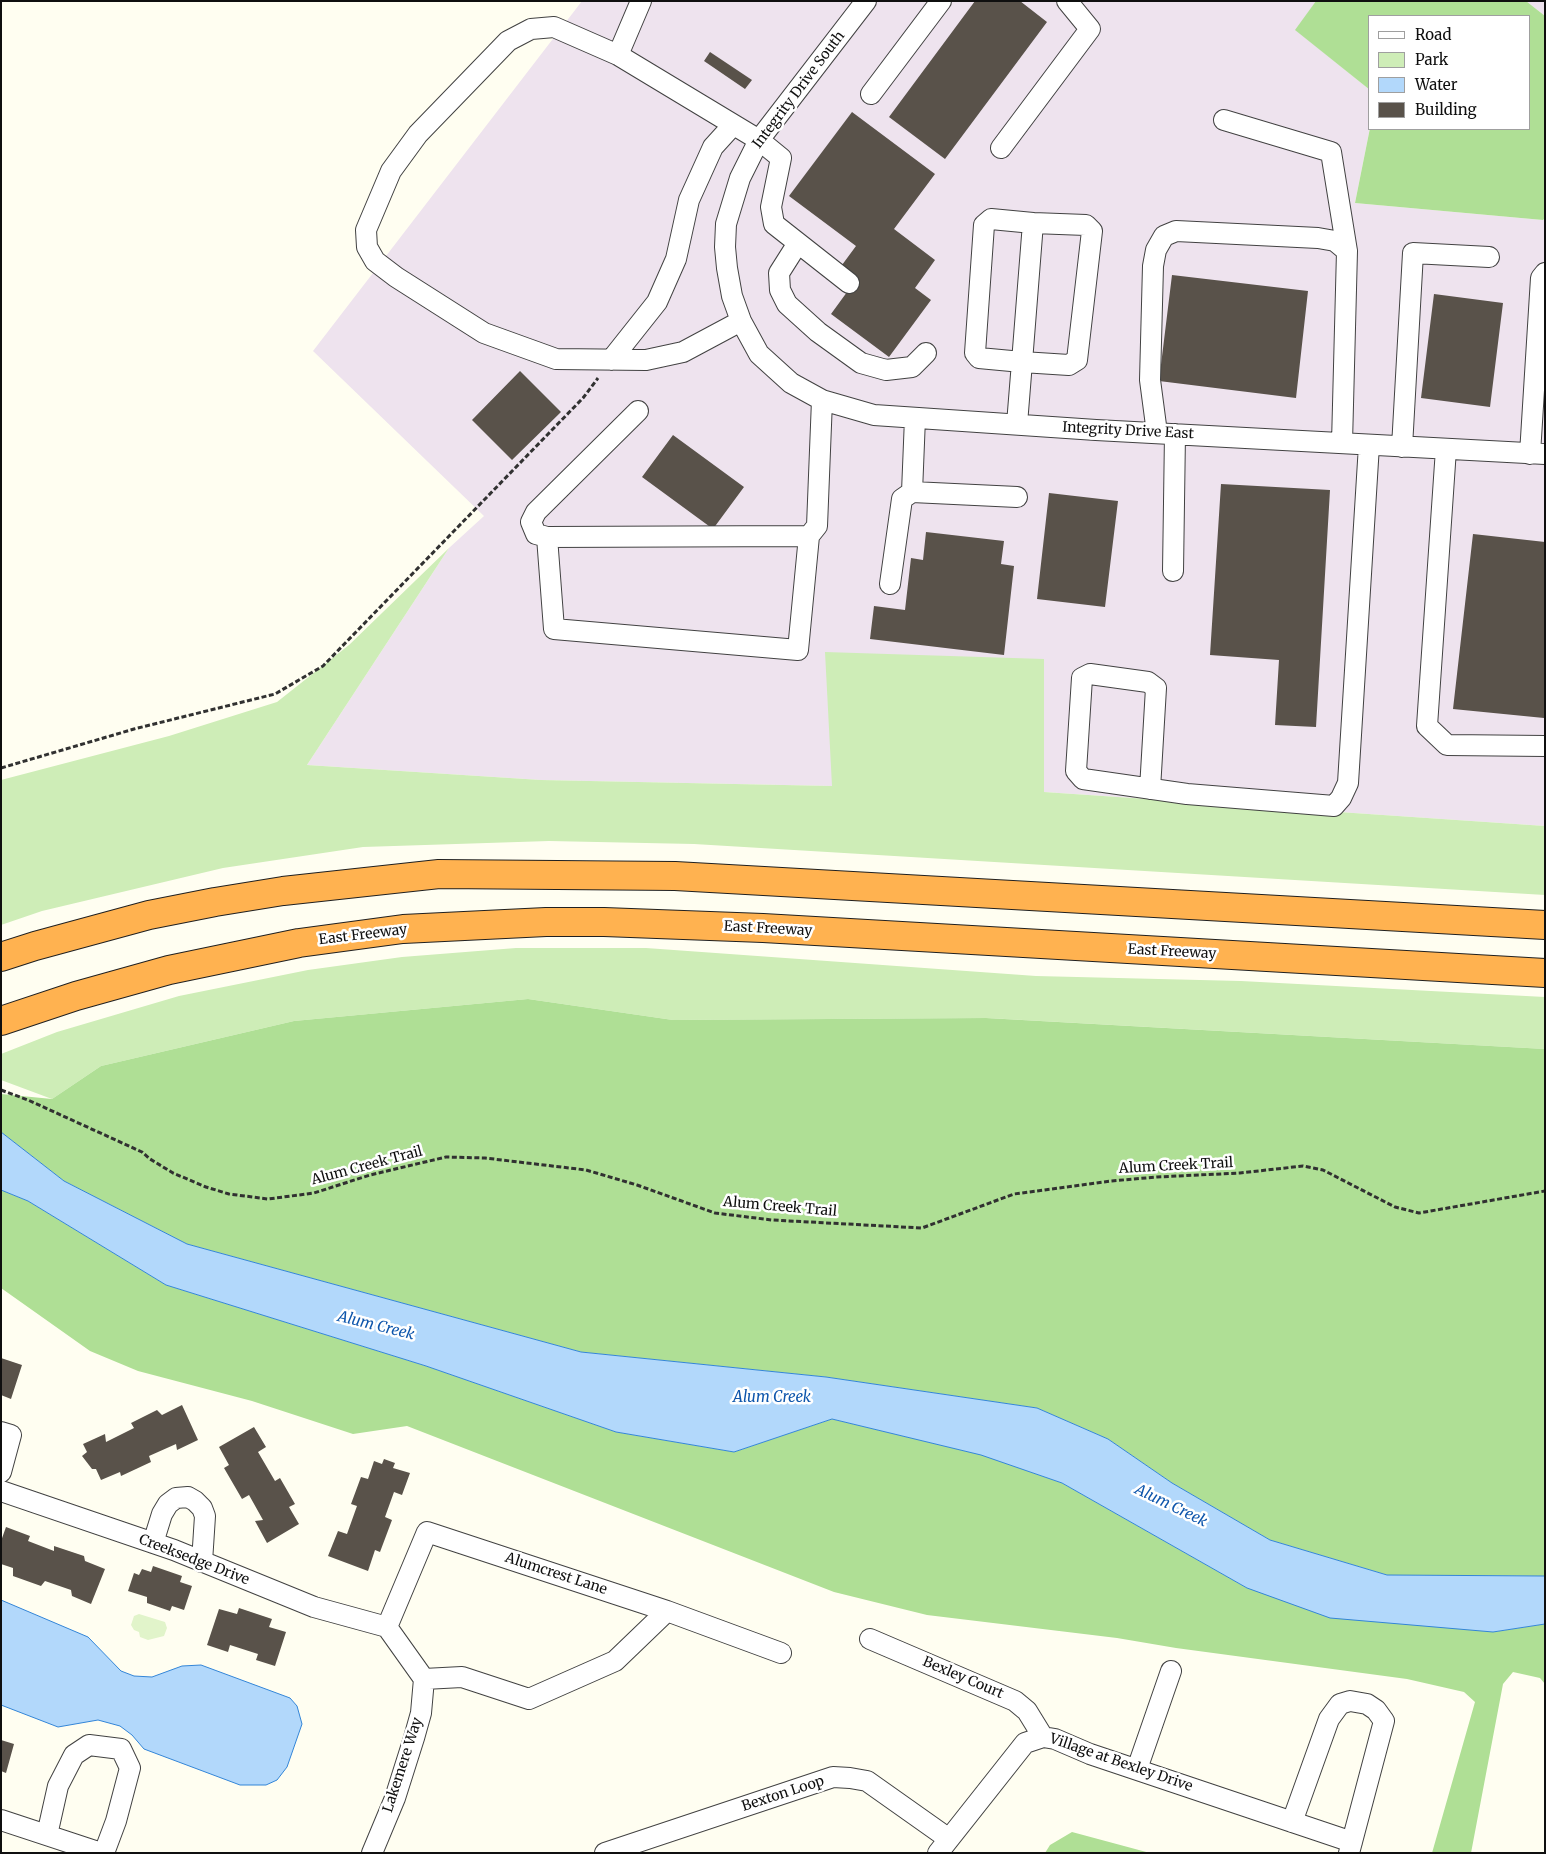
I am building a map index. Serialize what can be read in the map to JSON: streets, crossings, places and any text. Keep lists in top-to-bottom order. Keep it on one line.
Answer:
{"streets":{"highway":["East Freeway"],"street":["Integrity Drive South","Integrity Drive East","Creeksedge Drive","Alumcrest Lane","Bexley Court","Village at Bexley Drive","Lakemere Way","Bexton Loop"],"path":["Alum Creek Trail"]},"crossings":[["Integrity Drive South","Integrity Drive East"],["Creeksedge Drive","Alumcrest Lane"],["Bexley Court","Village at Bexley Drive"],["Village at Bexley Drive","Bexton Loop"]],"water":["Alum Creek"],"legend":["Road","Park","Water","Building"]}
